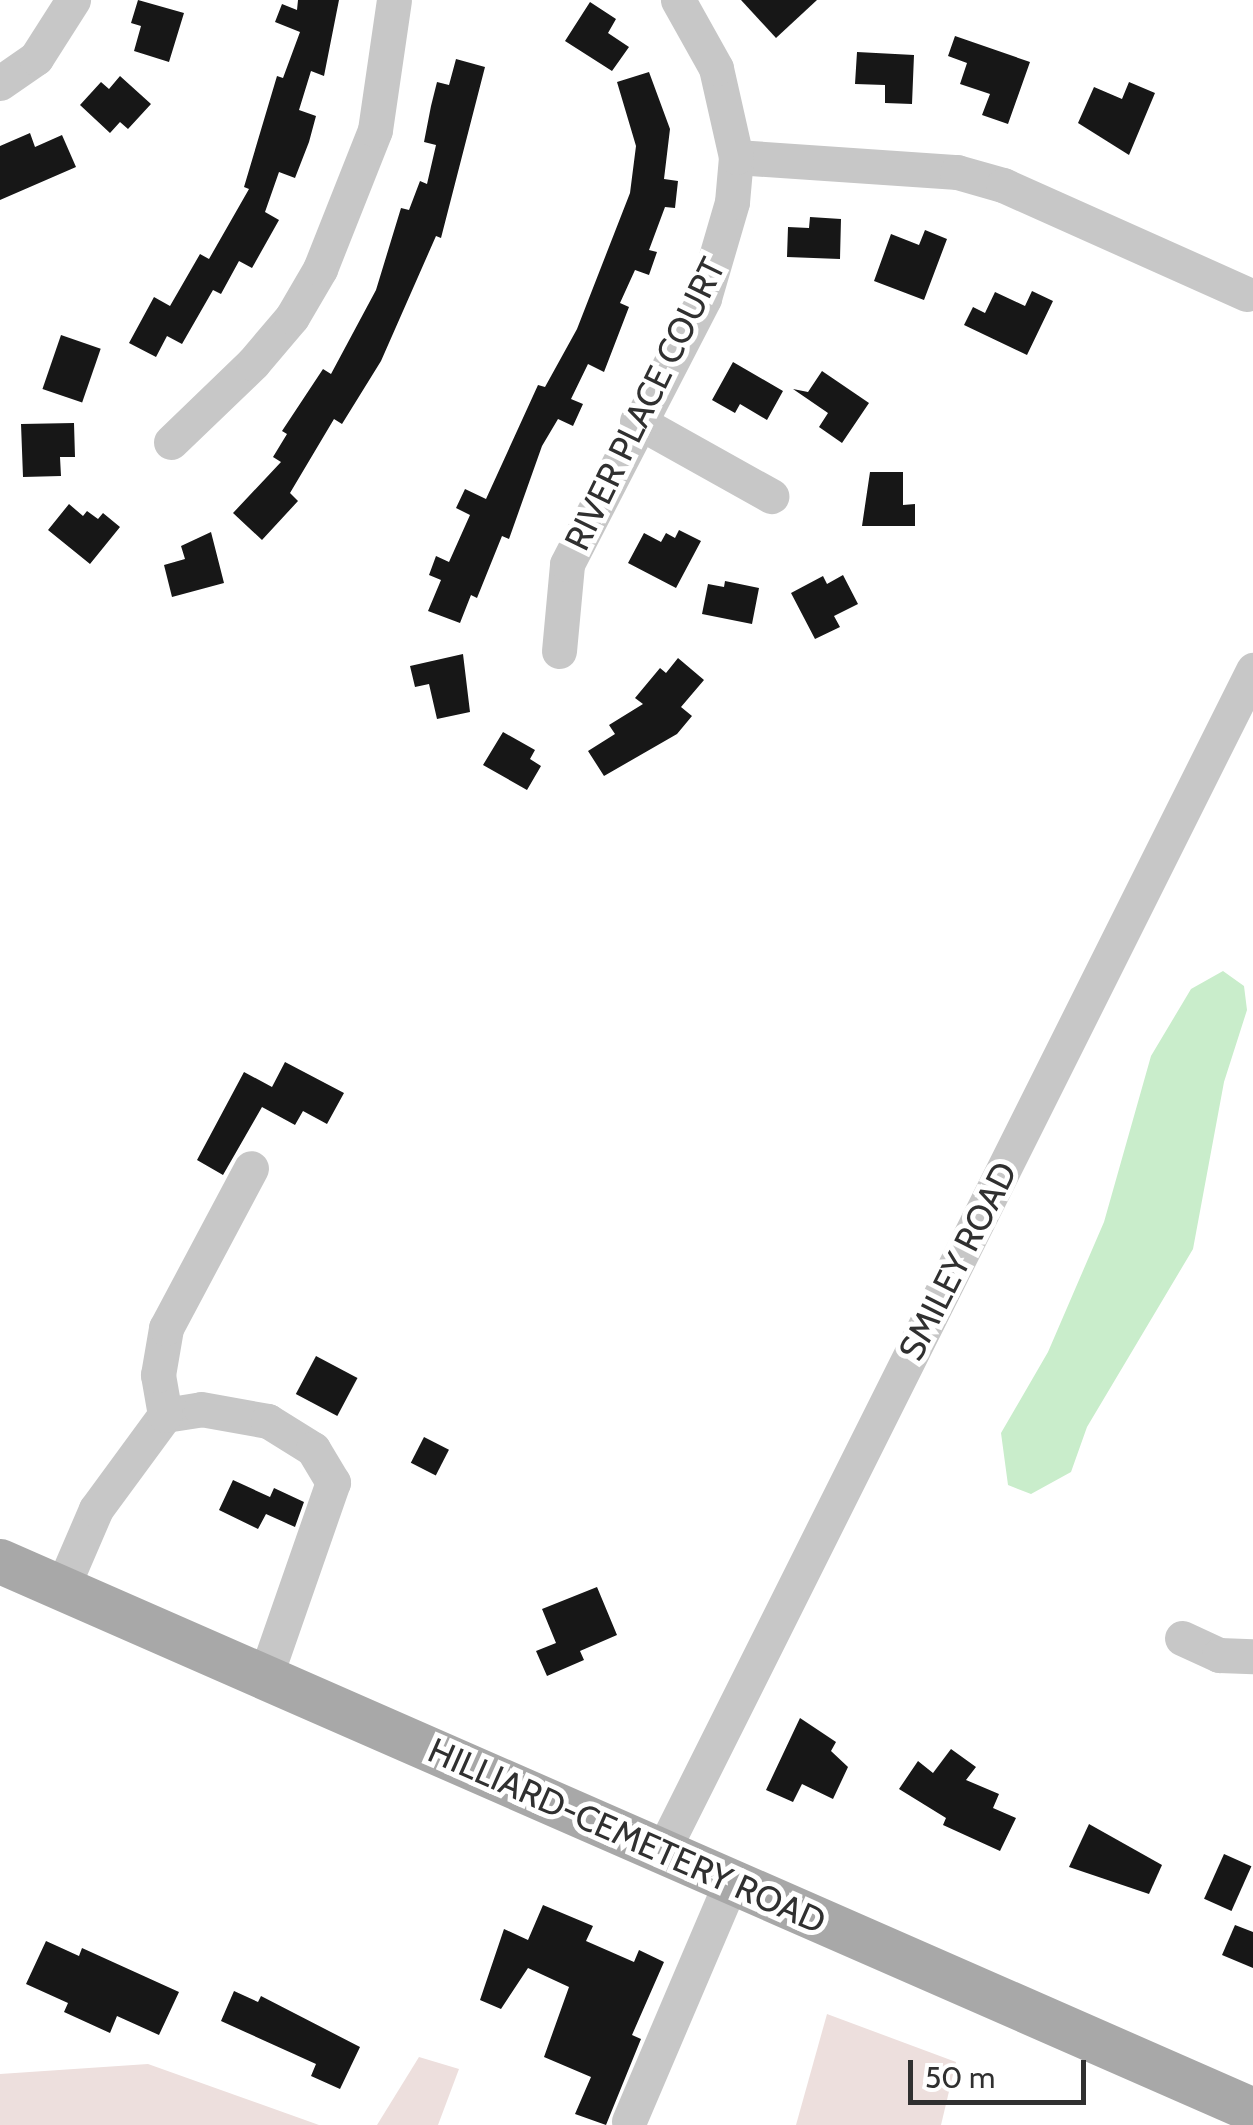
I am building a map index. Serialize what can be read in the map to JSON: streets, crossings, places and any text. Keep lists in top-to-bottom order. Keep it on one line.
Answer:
{"streets":{"main road":["HILLIARD-CEMETERY ROAD"],"street":["RIVER PLACE COURT","SMILEY ROAD"]},"crossings":[["SMILEY ROAD","HILLIARD-CEMETERY ROAD"]],"scale_bar":"50 m"}
